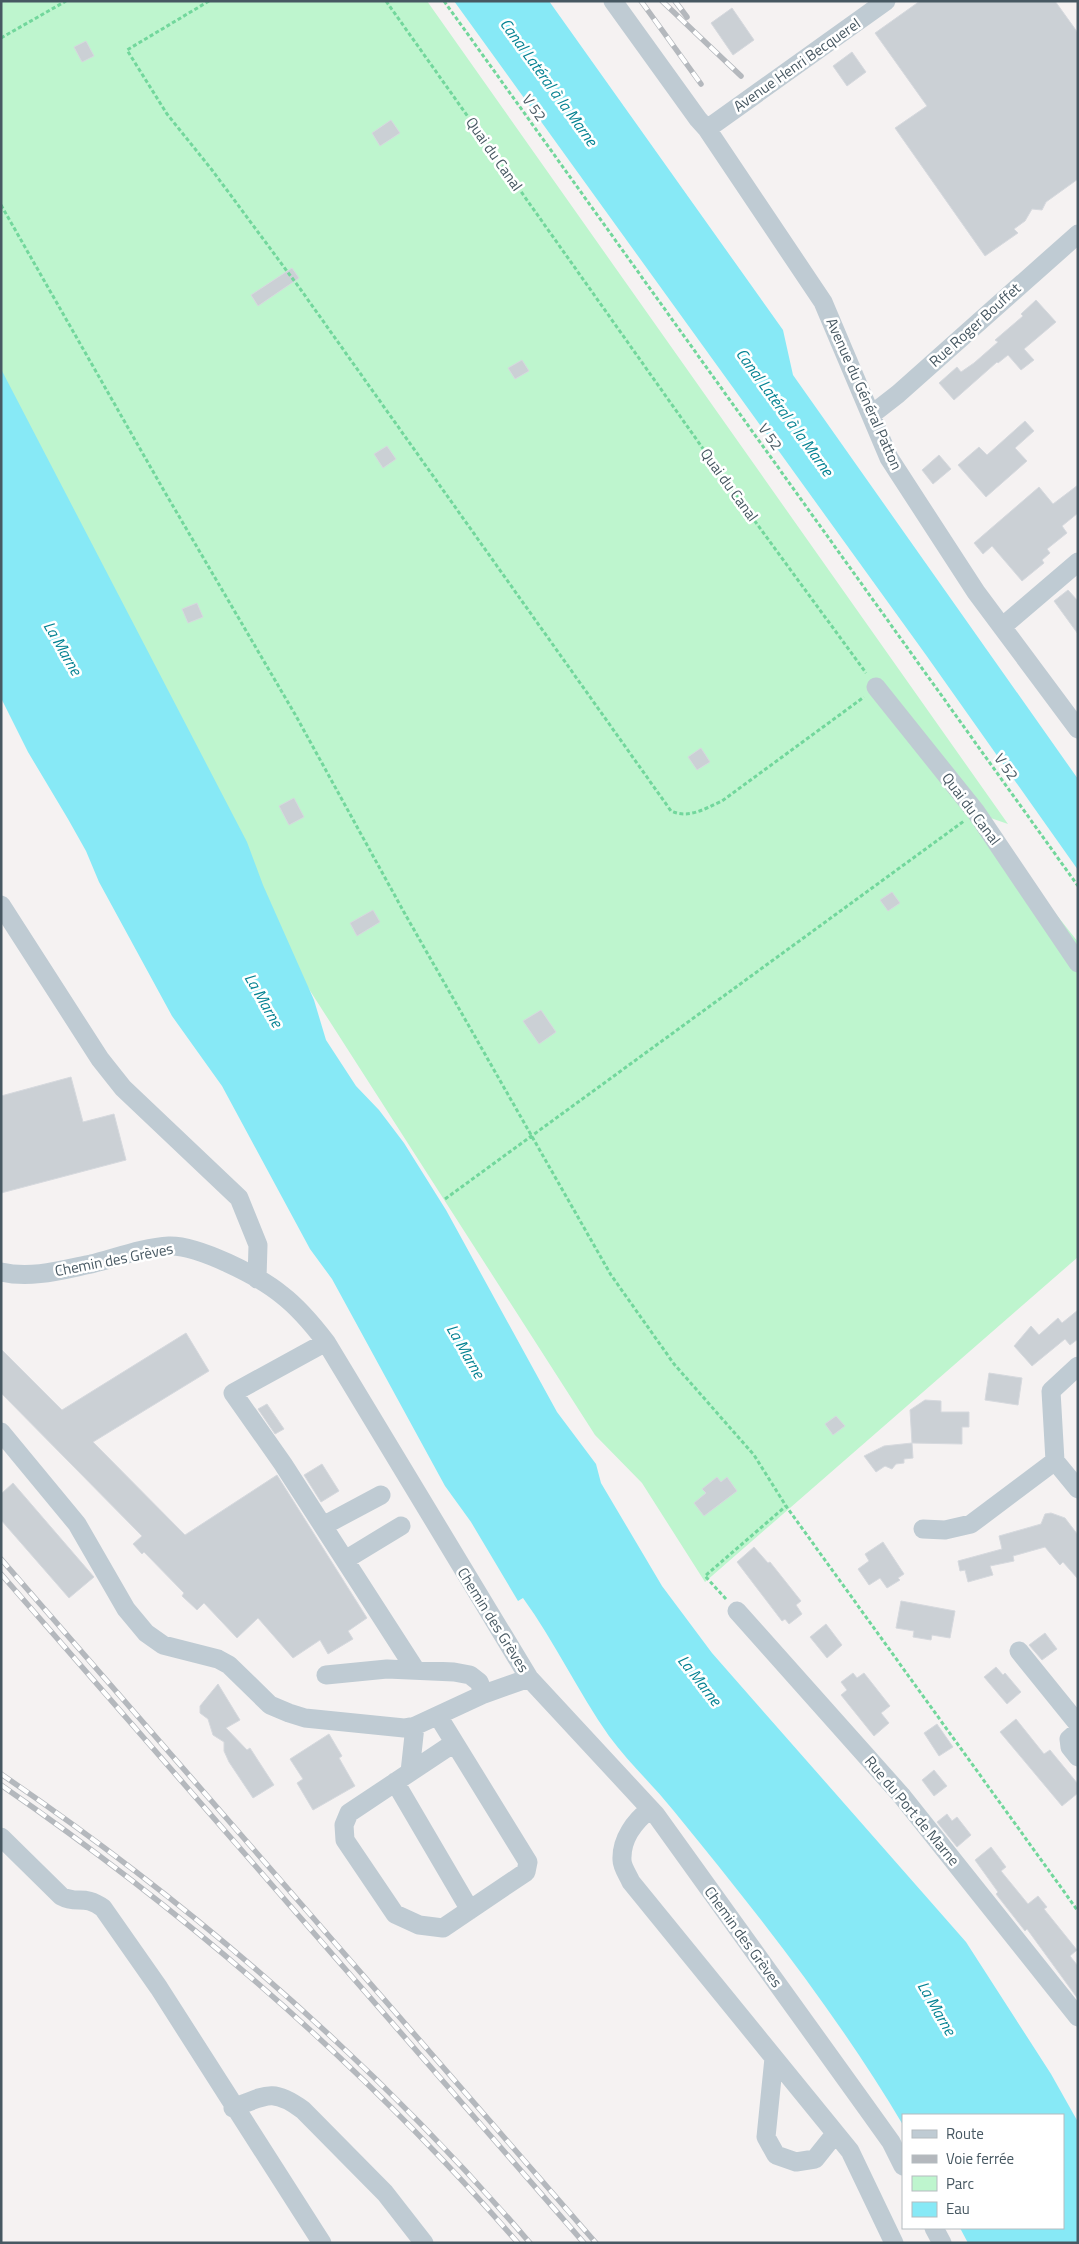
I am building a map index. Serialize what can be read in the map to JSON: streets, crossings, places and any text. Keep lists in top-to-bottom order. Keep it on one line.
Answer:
{"streets":{"street":["Avenue Henri Becquerel","Quai du Canal","Rue Roger Bouffet","Avenue du Général Patton","Chemin des Grèves","Rue du Port de Marne"],"path":["V 52"]},"crossings":[["Avenue Henri Becquerel","Avenue du Général Patton"],["Rue Roger Bouffet","Avenue du Général Patton"]],"water":["Canal Latéral à la Marne","La Marne"],"legend":["Route","Voie ferrée","Parc","Eau"]}
